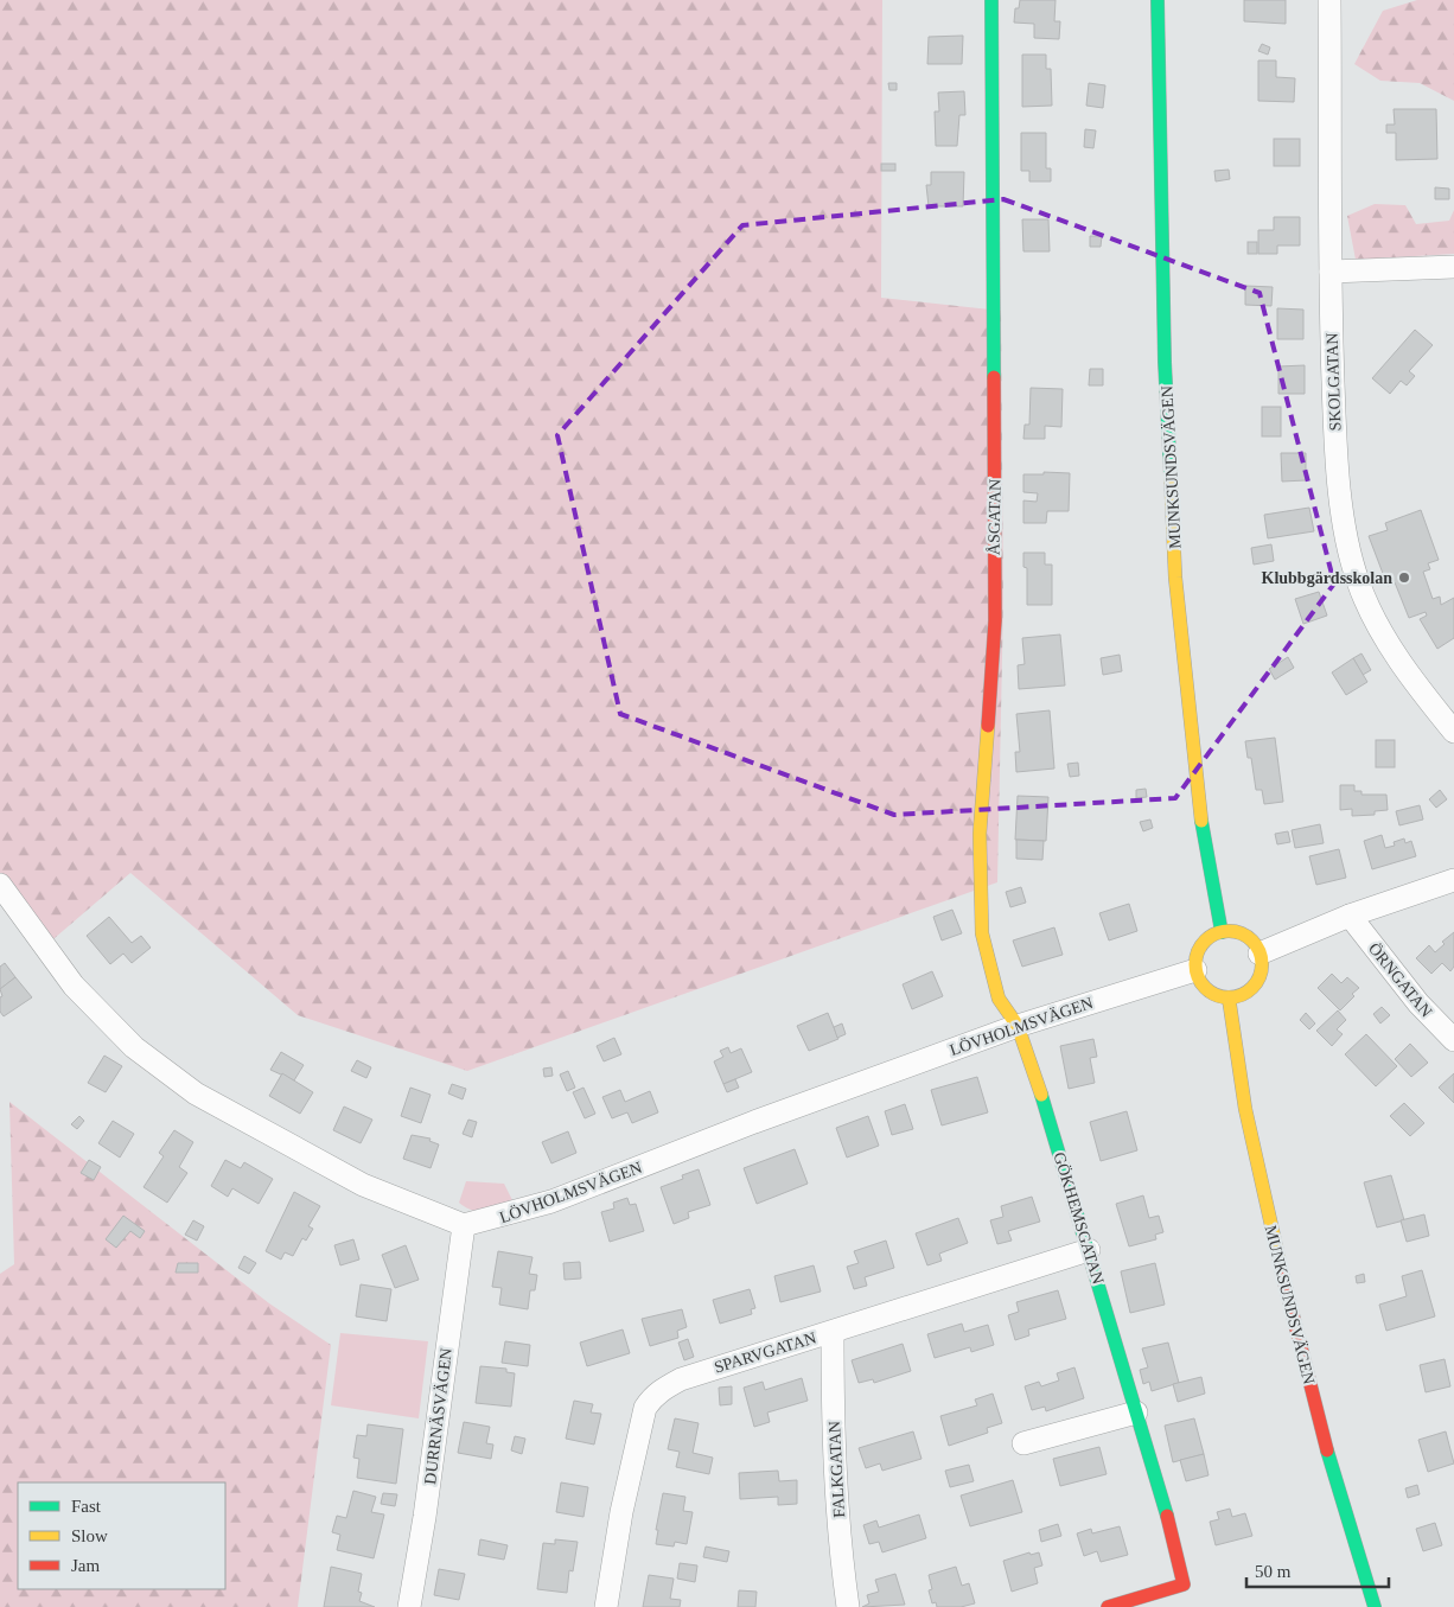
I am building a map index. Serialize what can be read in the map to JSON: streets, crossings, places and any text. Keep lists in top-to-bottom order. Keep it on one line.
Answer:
{"streets":{"street":["SKOLGATAN","MUNKSUNDSVÄGEN","ÅSGATAN","ÖRNGATAN","LÖVHOLMSVÄGEN","GÖKHEMSGATAN","SPARVGATAN","DURRNÄSVÄGEN","FALKGATAN"]},"crossings":[["MUNKSUNDSVÄGEN","LÖVHOLMSVÄGEN"],["ÅSGATAN","LÖVHOLMSVÄGEN"],["ÅSGATAN","GÖKHEMSGATAN"],["LÖVHOLMSVÄGEN","GÖKHEMSGATAN"],["LÖVHOLMSVÄGEN","DURRNÄSVÄGEN"],["GÖKHEMSGATAN","SPARVGATAN"],["SPARVGATAN","FALKGATAN"]],"places":["Klubbgärdsskolan"],"legend":["Fast","Slow","Jam"],"scale_bar":"50 m"}
